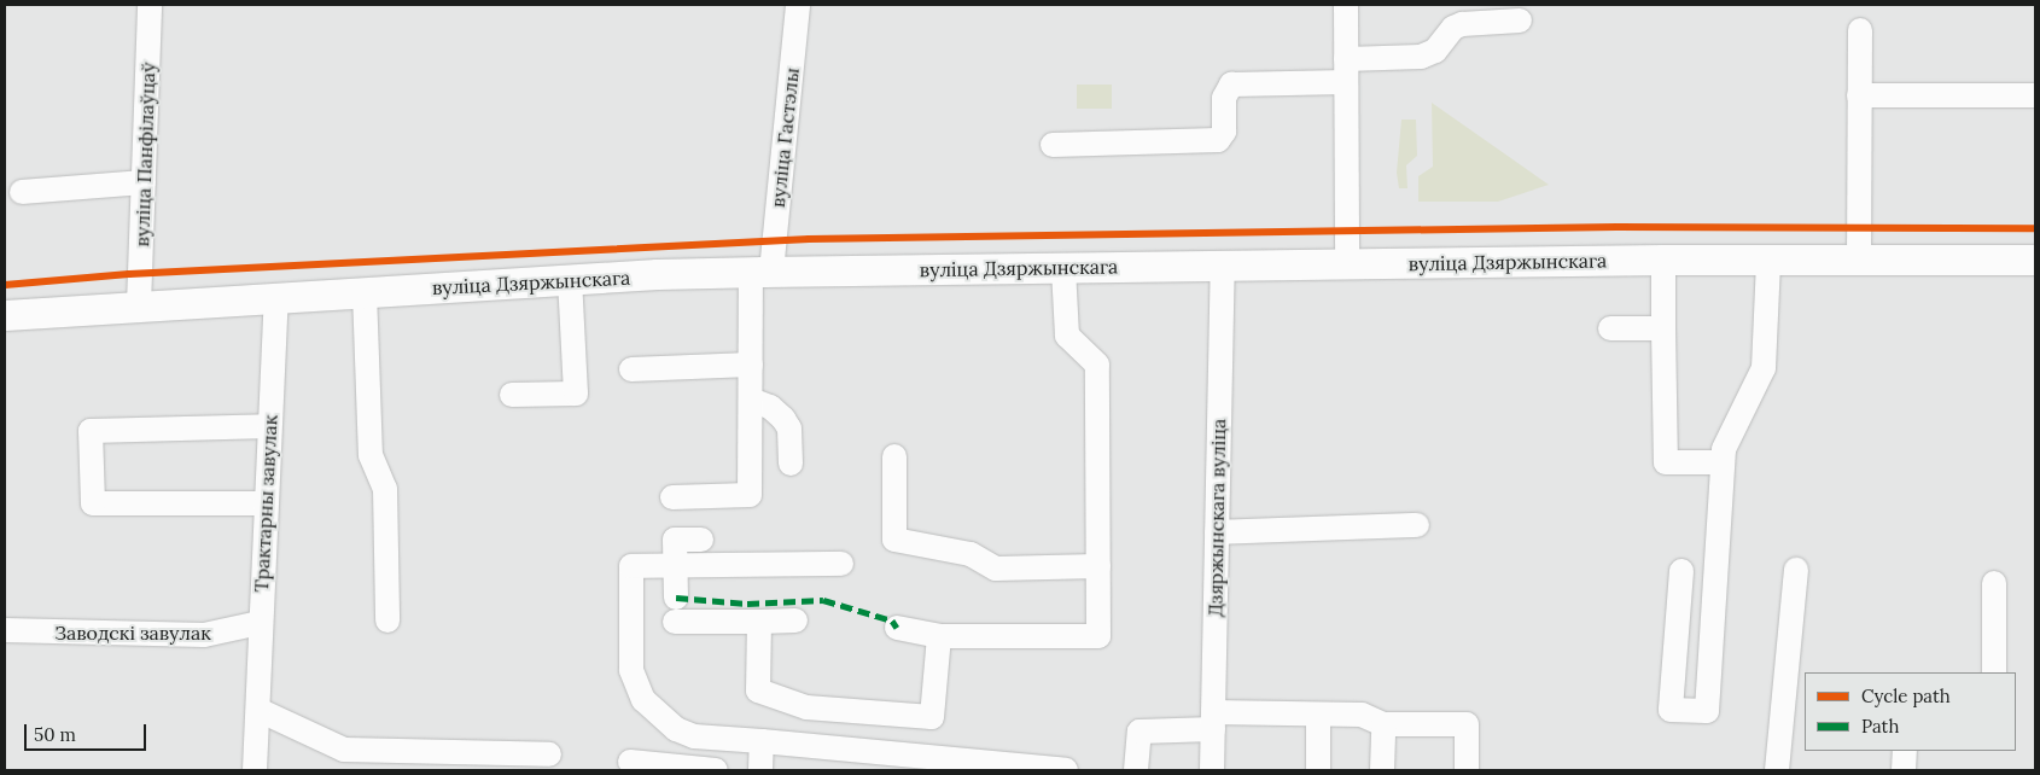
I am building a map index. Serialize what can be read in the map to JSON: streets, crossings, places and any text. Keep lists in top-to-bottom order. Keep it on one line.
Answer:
{"streets":{"main road":["вуліца Дзяржынскага"],"street":["вуліца Гастэлы","вуліца Панфілаўцаў","Трактарны завулак","Дзяржынскага вуліца","Заводскі завулак"]},"crossings":[["вуліца Гастэлы","вуліца Дзяржынскага"],["вуліца Панфілаўцаў","вуліца Дзяржынскага"],["вуліца Дзяржынскага","Трактарны завулак"],["вуліца Дзяржынскага","Дзяржынскага вуліца"],["Трактарны завулак","Заводскі завулак"]],"legend":["Cycle path","Path"],"scale_bar":"50 m"}
